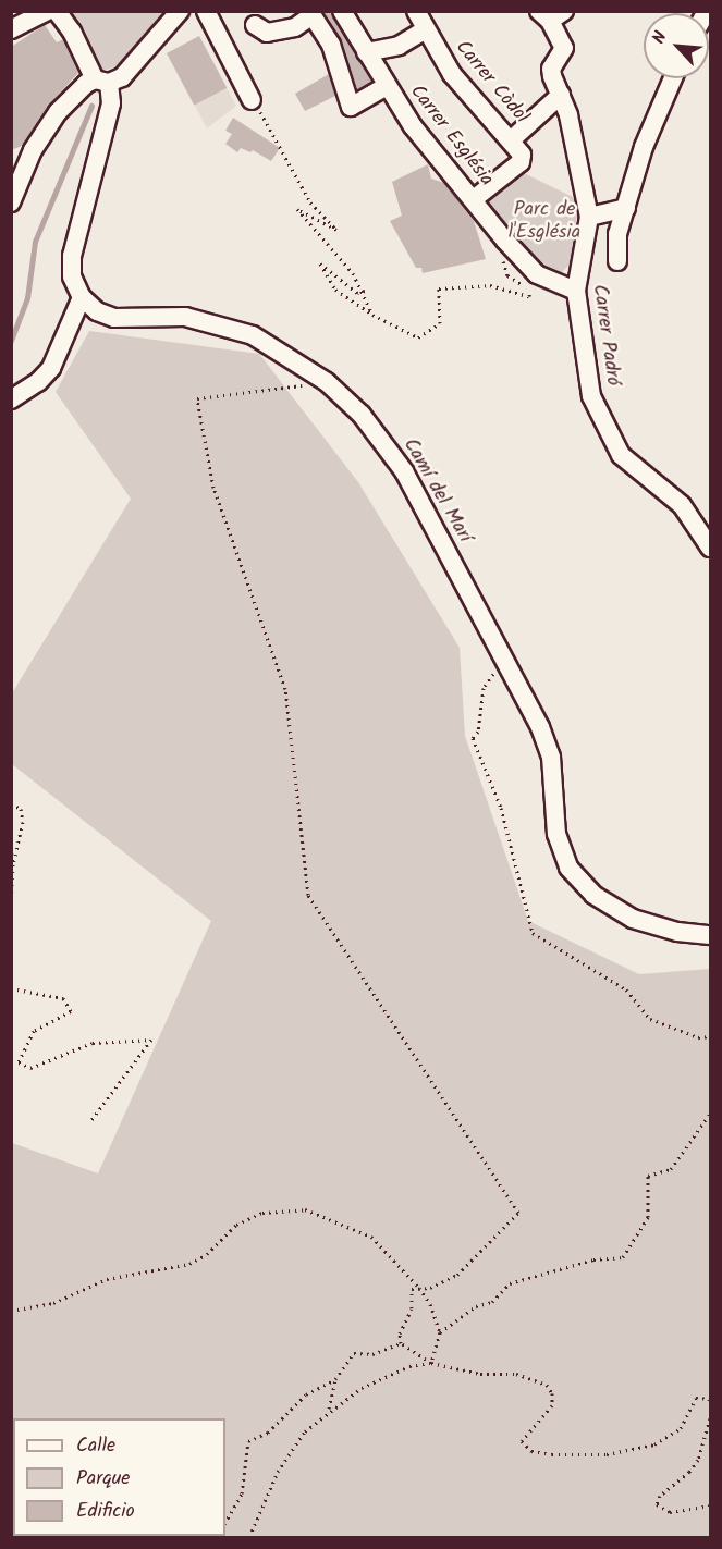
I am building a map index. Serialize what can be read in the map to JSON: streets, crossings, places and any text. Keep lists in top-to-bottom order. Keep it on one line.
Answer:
{"streets":{"street":["Carrer Còdol","Carrer Església","Carrer Padró","Camí del Marí"]},"crossings":[["Carrer Còdol","Carrer Església"],["Carrer Església","Carrer Padró"]],"parks":["Parc de l'Església"],"legend":["Calle","Parque","Edificio"],"north":"top left"}
